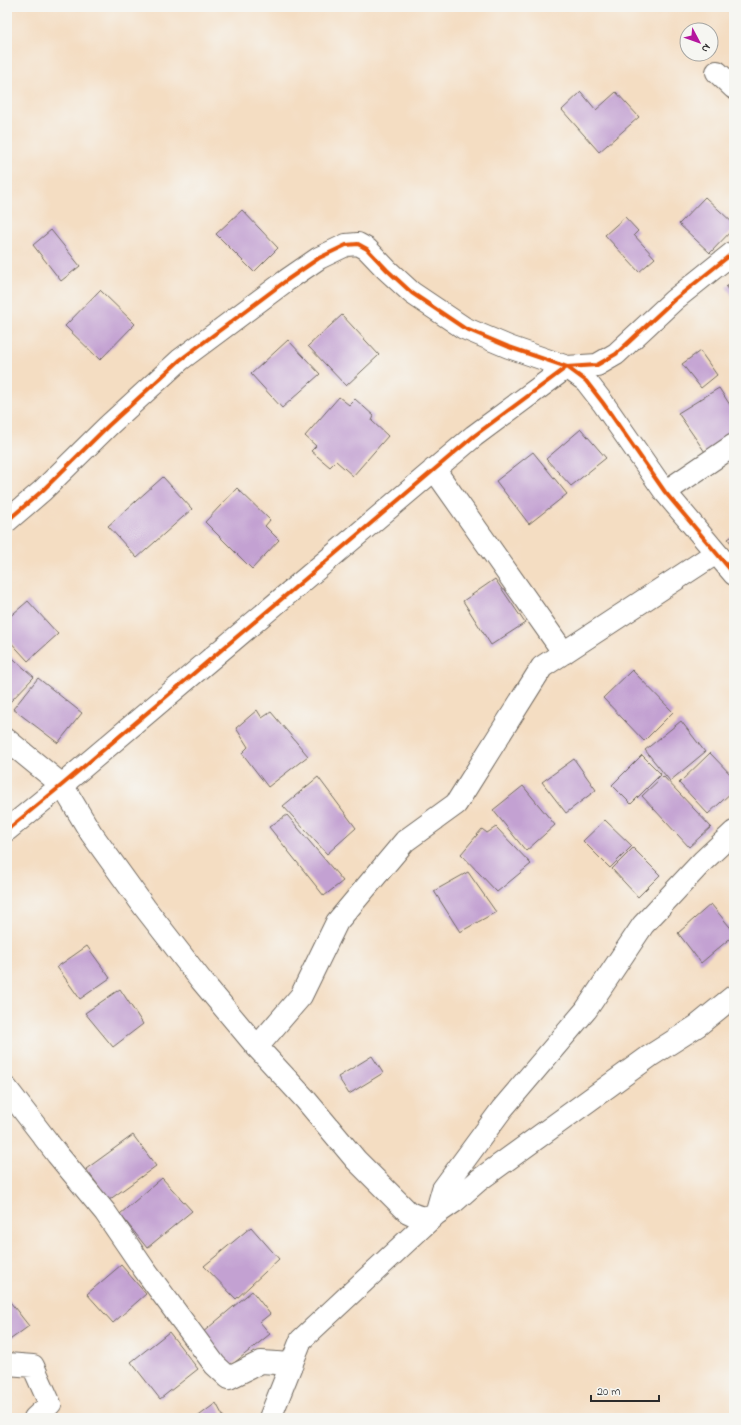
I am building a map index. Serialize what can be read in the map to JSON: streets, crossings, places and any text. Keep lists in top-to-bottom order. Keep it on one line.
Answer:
{"scale_bar":"20 m","north":"bottom right"}
